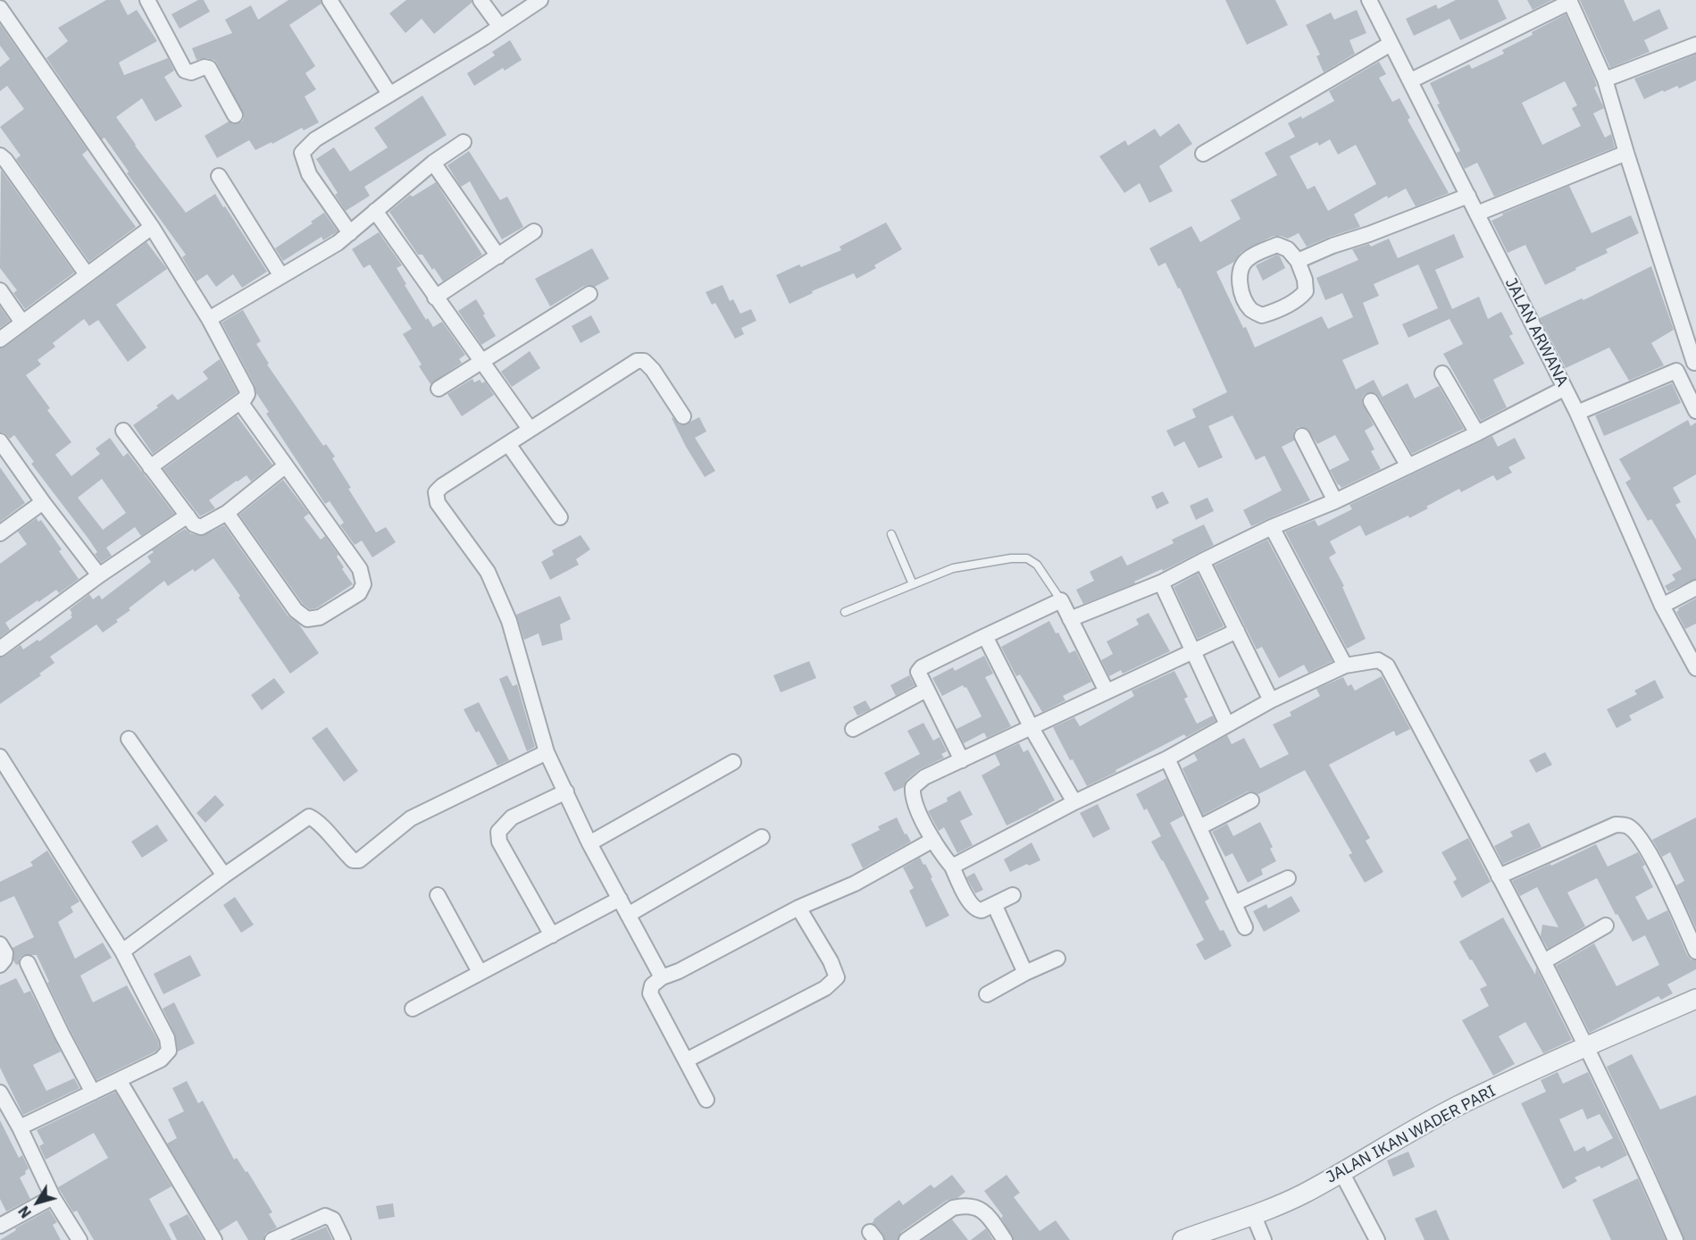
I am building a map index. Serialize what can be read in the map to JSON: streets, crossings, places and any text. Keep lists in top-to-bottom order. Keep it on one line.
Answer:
{"streets":{"street":["JALAN ARWANA","JALAN IKAN WADER PARI"]},"north":"bottom left"}
